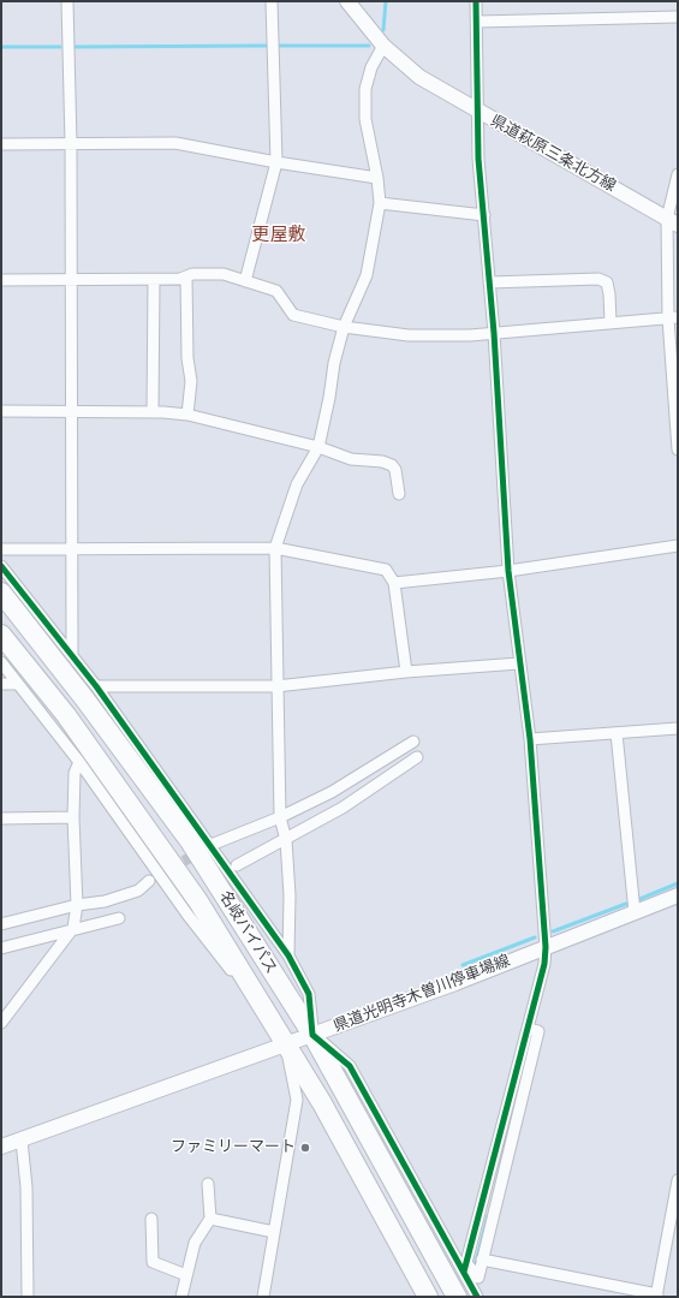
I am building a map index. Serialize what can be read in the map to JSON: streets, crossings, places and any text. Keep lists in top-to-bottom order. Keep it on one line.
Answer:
{"streets":{"highway":["名岐バイパス"],"main road":["県道萩原三条北方線","県道光明寺木曽川停車場線"]},"crossings":[["名岐バイパス","県道光明寺木曽川停車場線"]],"districts":["更屋敷"],"places":["ファミリーマート"]}
